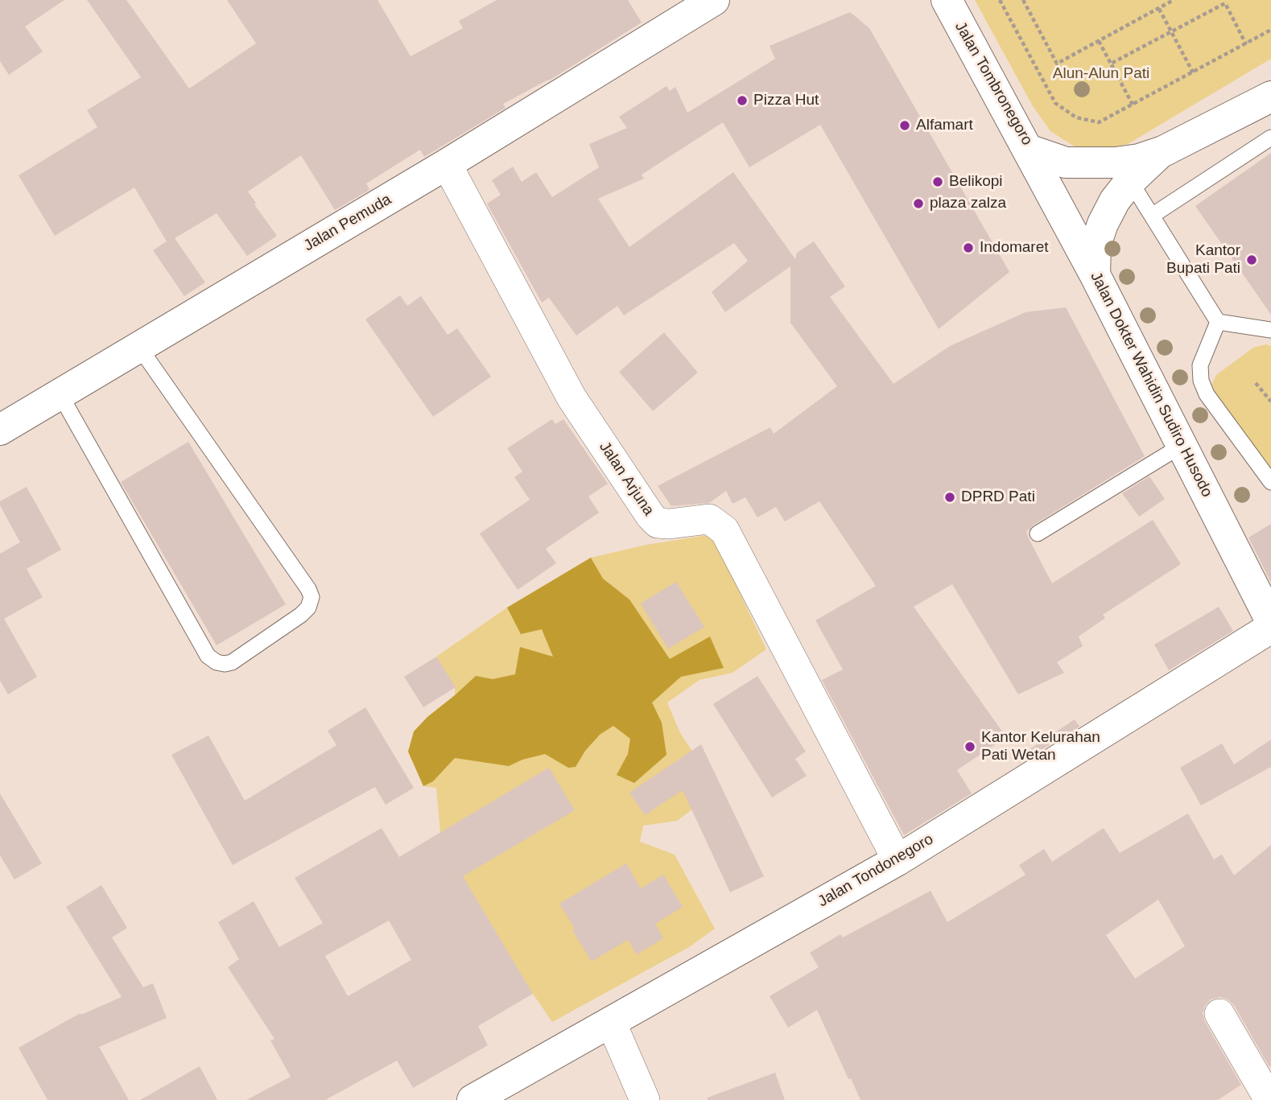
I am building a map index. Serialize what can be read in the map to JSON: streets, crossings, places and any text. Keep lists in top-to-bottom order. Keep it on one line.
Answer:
{"streets":{"main road":["Jalan Tombronegoro","Jalan Pemuda","Jalan Dokter Wahidin Sudiro Husodo","Jalan Tondonegoro"],"street":["Jalan Arjuna"]},"crossings":[["Jalan Tombronegoro","Jalan Dokter Wahidin Sudiro Husodo"],["Jalan Pemuda","Jalan Arjuna"],["Jalan Arjuna","Jalan Tondonegoro"]],"parks":["Alun-Alun Pati"],"places":["Pizza Hut","Alfamart","Belikopi","plaza zalza","Indomaret","Kantor Bupati Pati","DPRD Pati","Kantor Kelurahan Pati Wetan"]}
